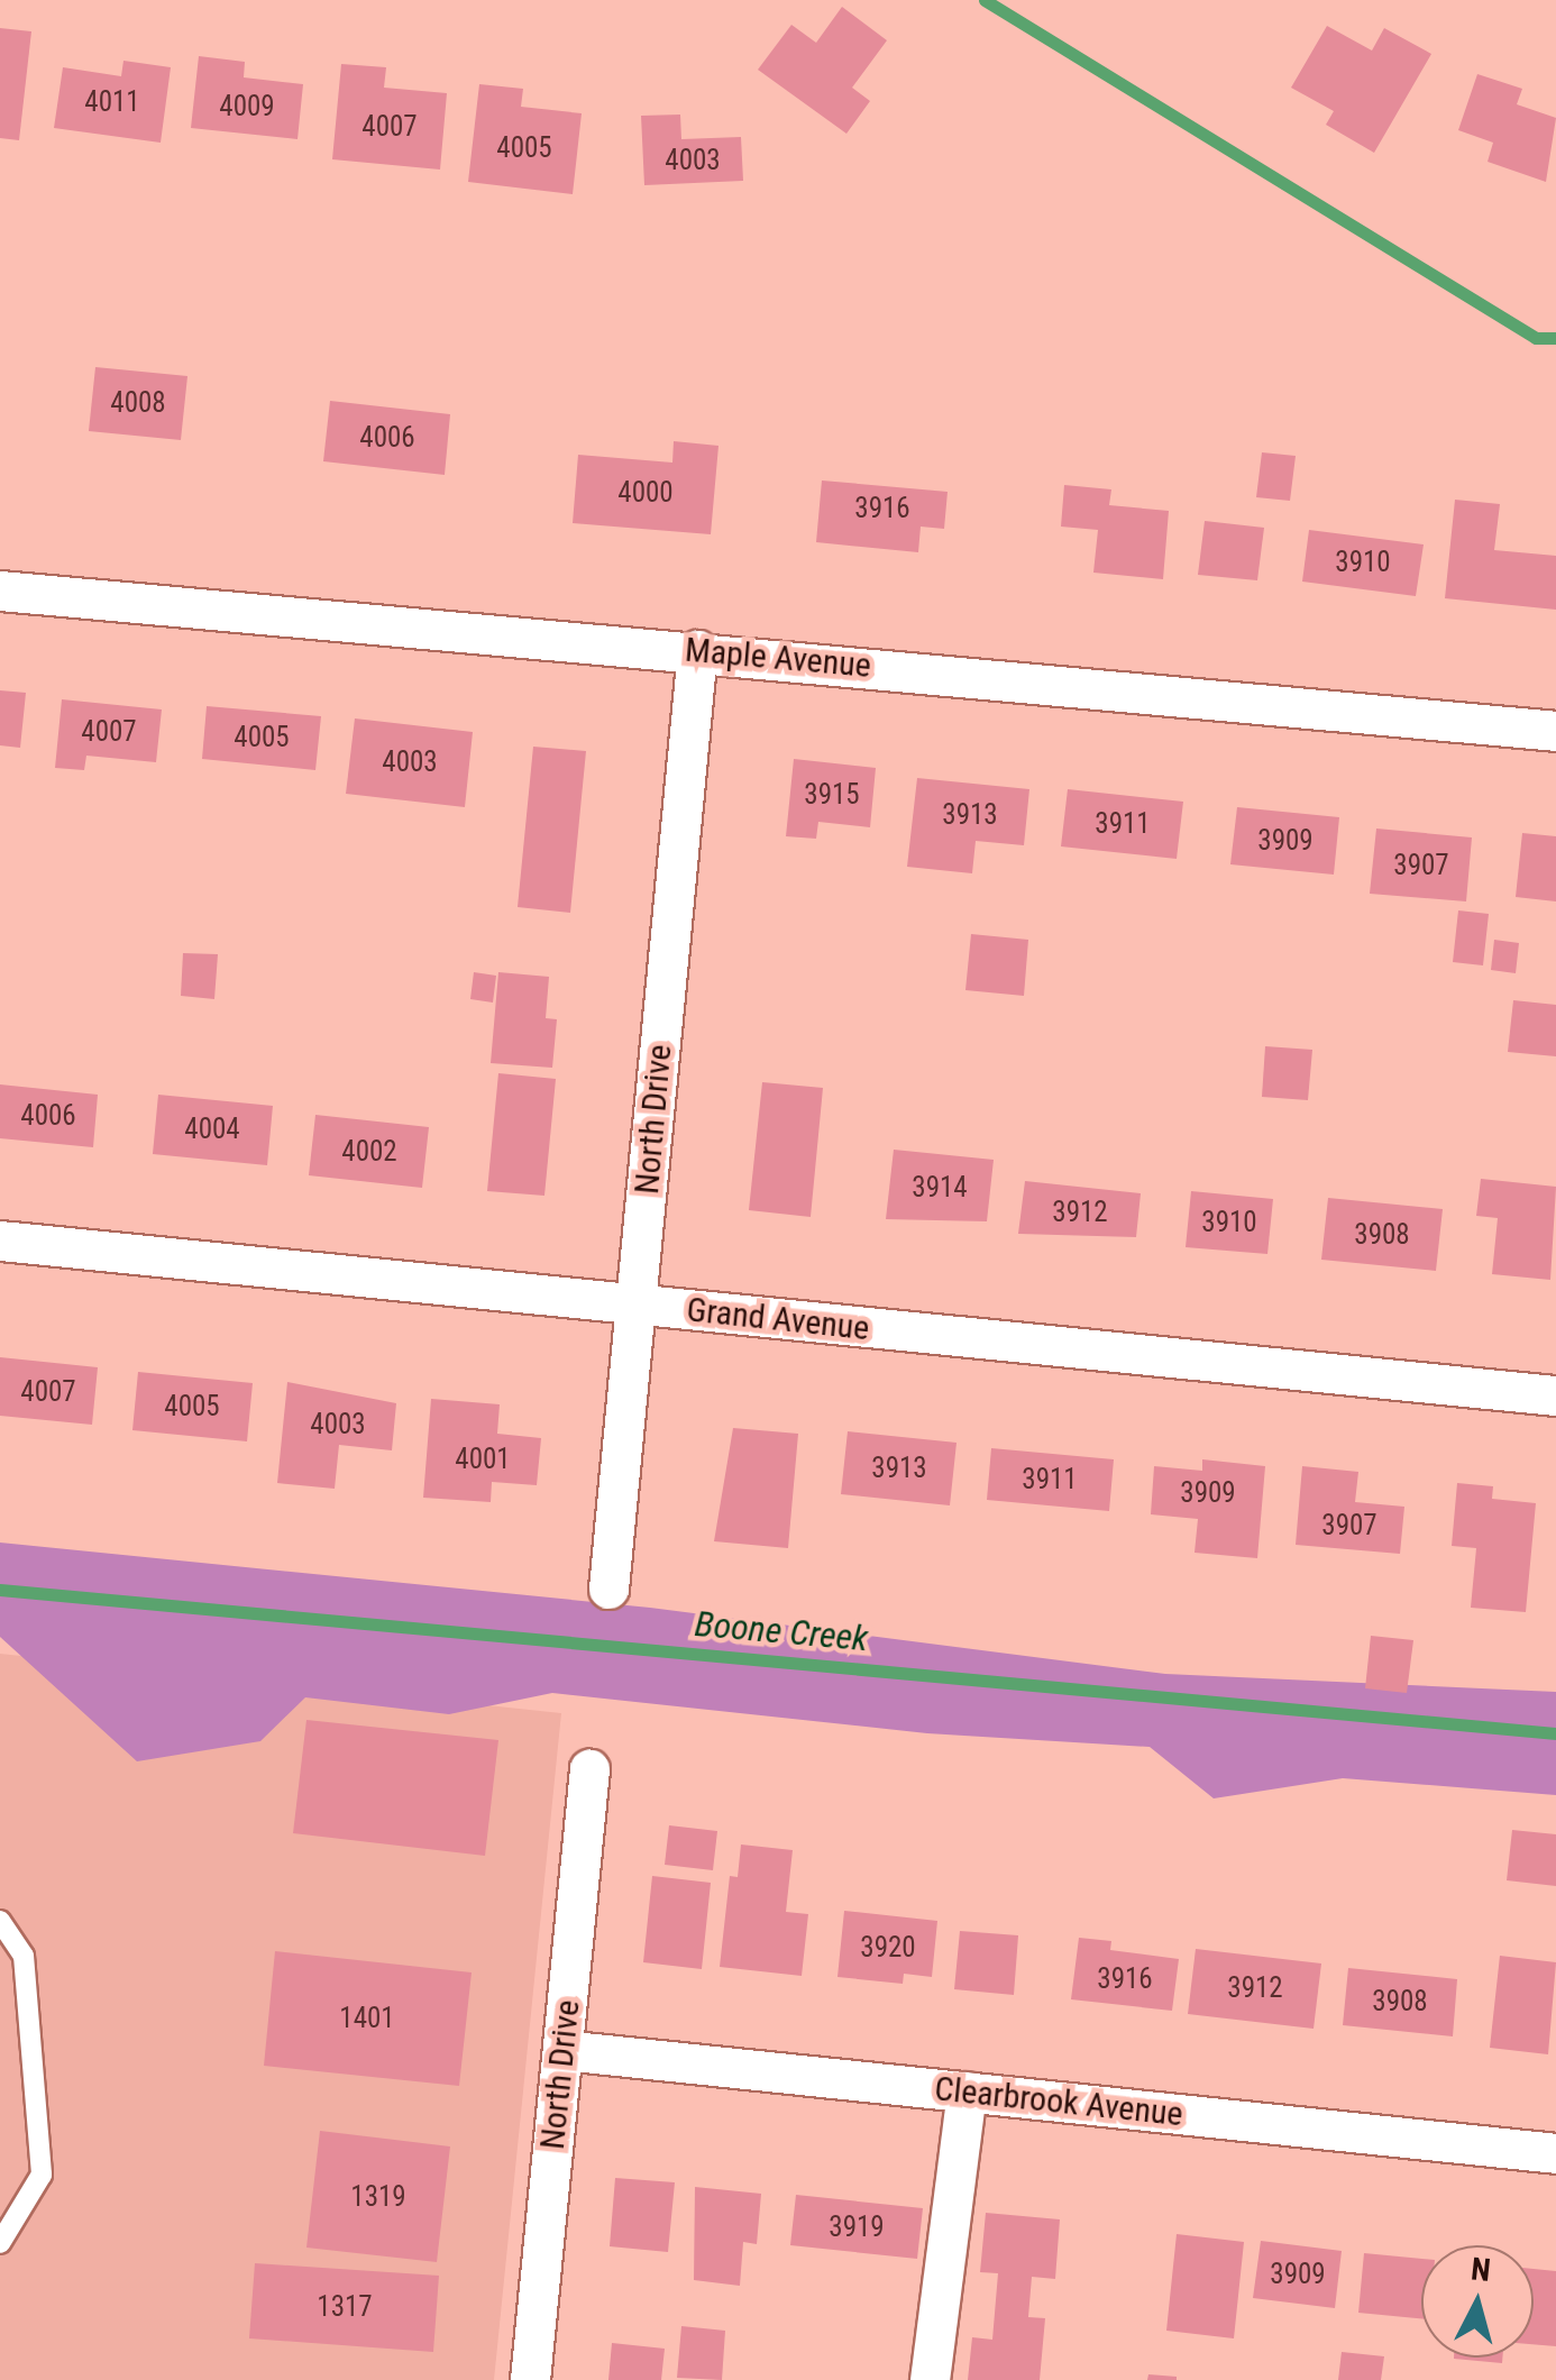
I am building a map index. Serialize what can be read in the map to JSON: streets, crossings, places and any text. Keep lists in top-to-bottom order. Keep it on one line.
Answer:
{"streets":{"street":["Maple Avenue","North Drive","Grand Avenue","Clearbrook Avenue"]},"crossings":[["Maple Avenue","North Drive"],["North Drive","Grand Avenue"],["North Drive","Clearbrook Avenue"]],"water":["Boone Creek"],"house_numbers":["4011","4009","4007","4005","4003","4008","4006","4000","3916","3910","4007","4005","4003","3915","3913","3911","3909","3907","4006","4004","4002","3914","3912","3910","3908","4007","4005","4003","4001","3913","3911","3909","3907","3920","3916","3912","3908","1401","1319","3919","3909","1317"],"north":"top"}
